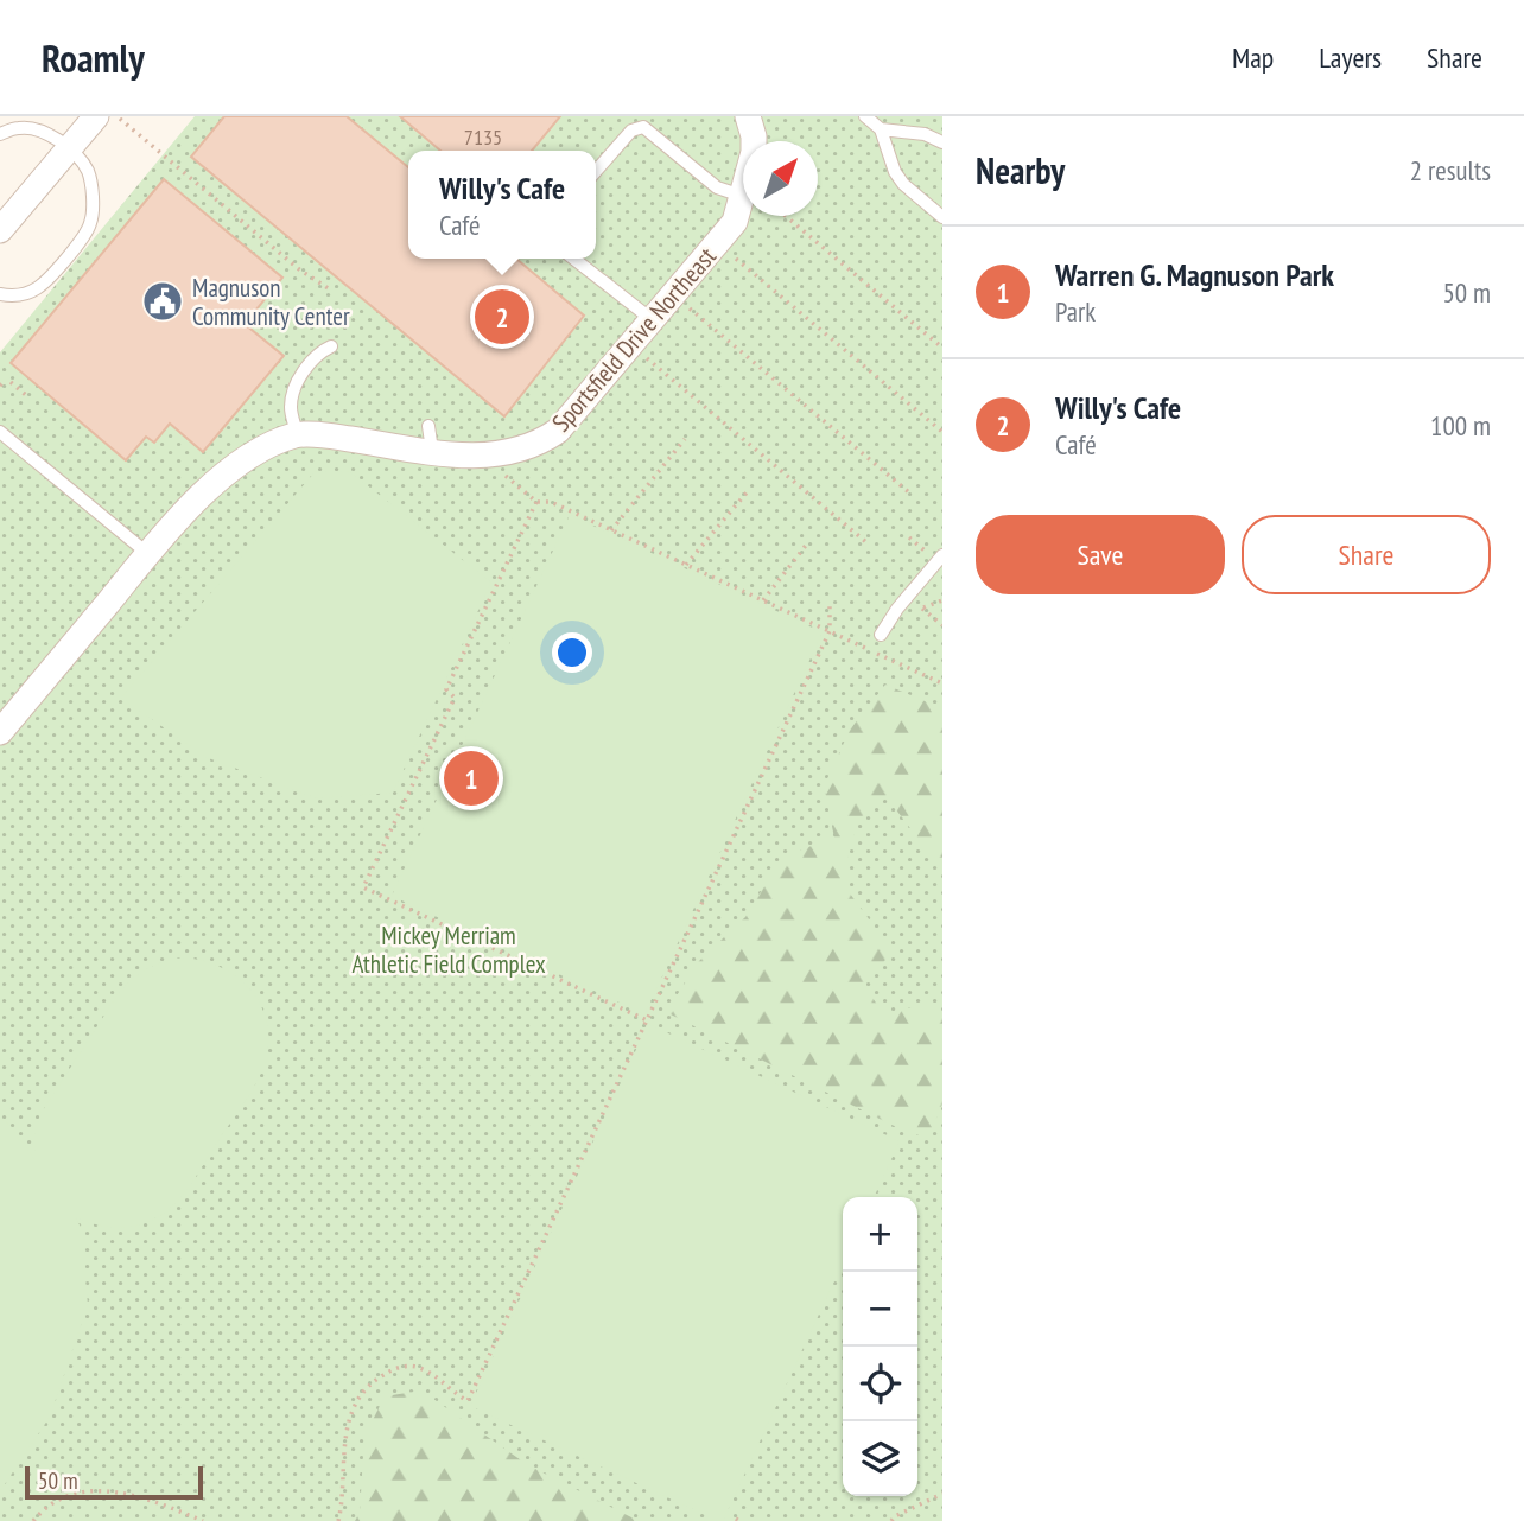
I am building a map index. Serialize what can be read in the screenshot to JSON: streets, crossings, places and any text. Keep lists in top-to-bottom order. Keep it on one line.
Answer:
{"streets":{"street":["Sportsfield Drive Northeast"]},"parks":["Mickey Merriam Athletic Field Complex"],"places":{"public building":["Magnuson Community Center"]},"house_numbers":["7135"],"scale_bar":"50 m","north":"top right","page":{"header":"Roamly","nav":["Map","Layers","Share"],"heading":["Nearby","2 results"],"popup":["Willy's Cafe","Café"],"list":[{"mark":"1","name":"Warren G. Magnuson Park","note":"Park","value":"50 m"},{"mark":"2","name":"Willy's Cafe","note":"Café","value":"100 m"}],"pins":["2","1"],"buttons":["Save","Share"],"map_buttons":["+","−"],"scale":"50 m"}}
